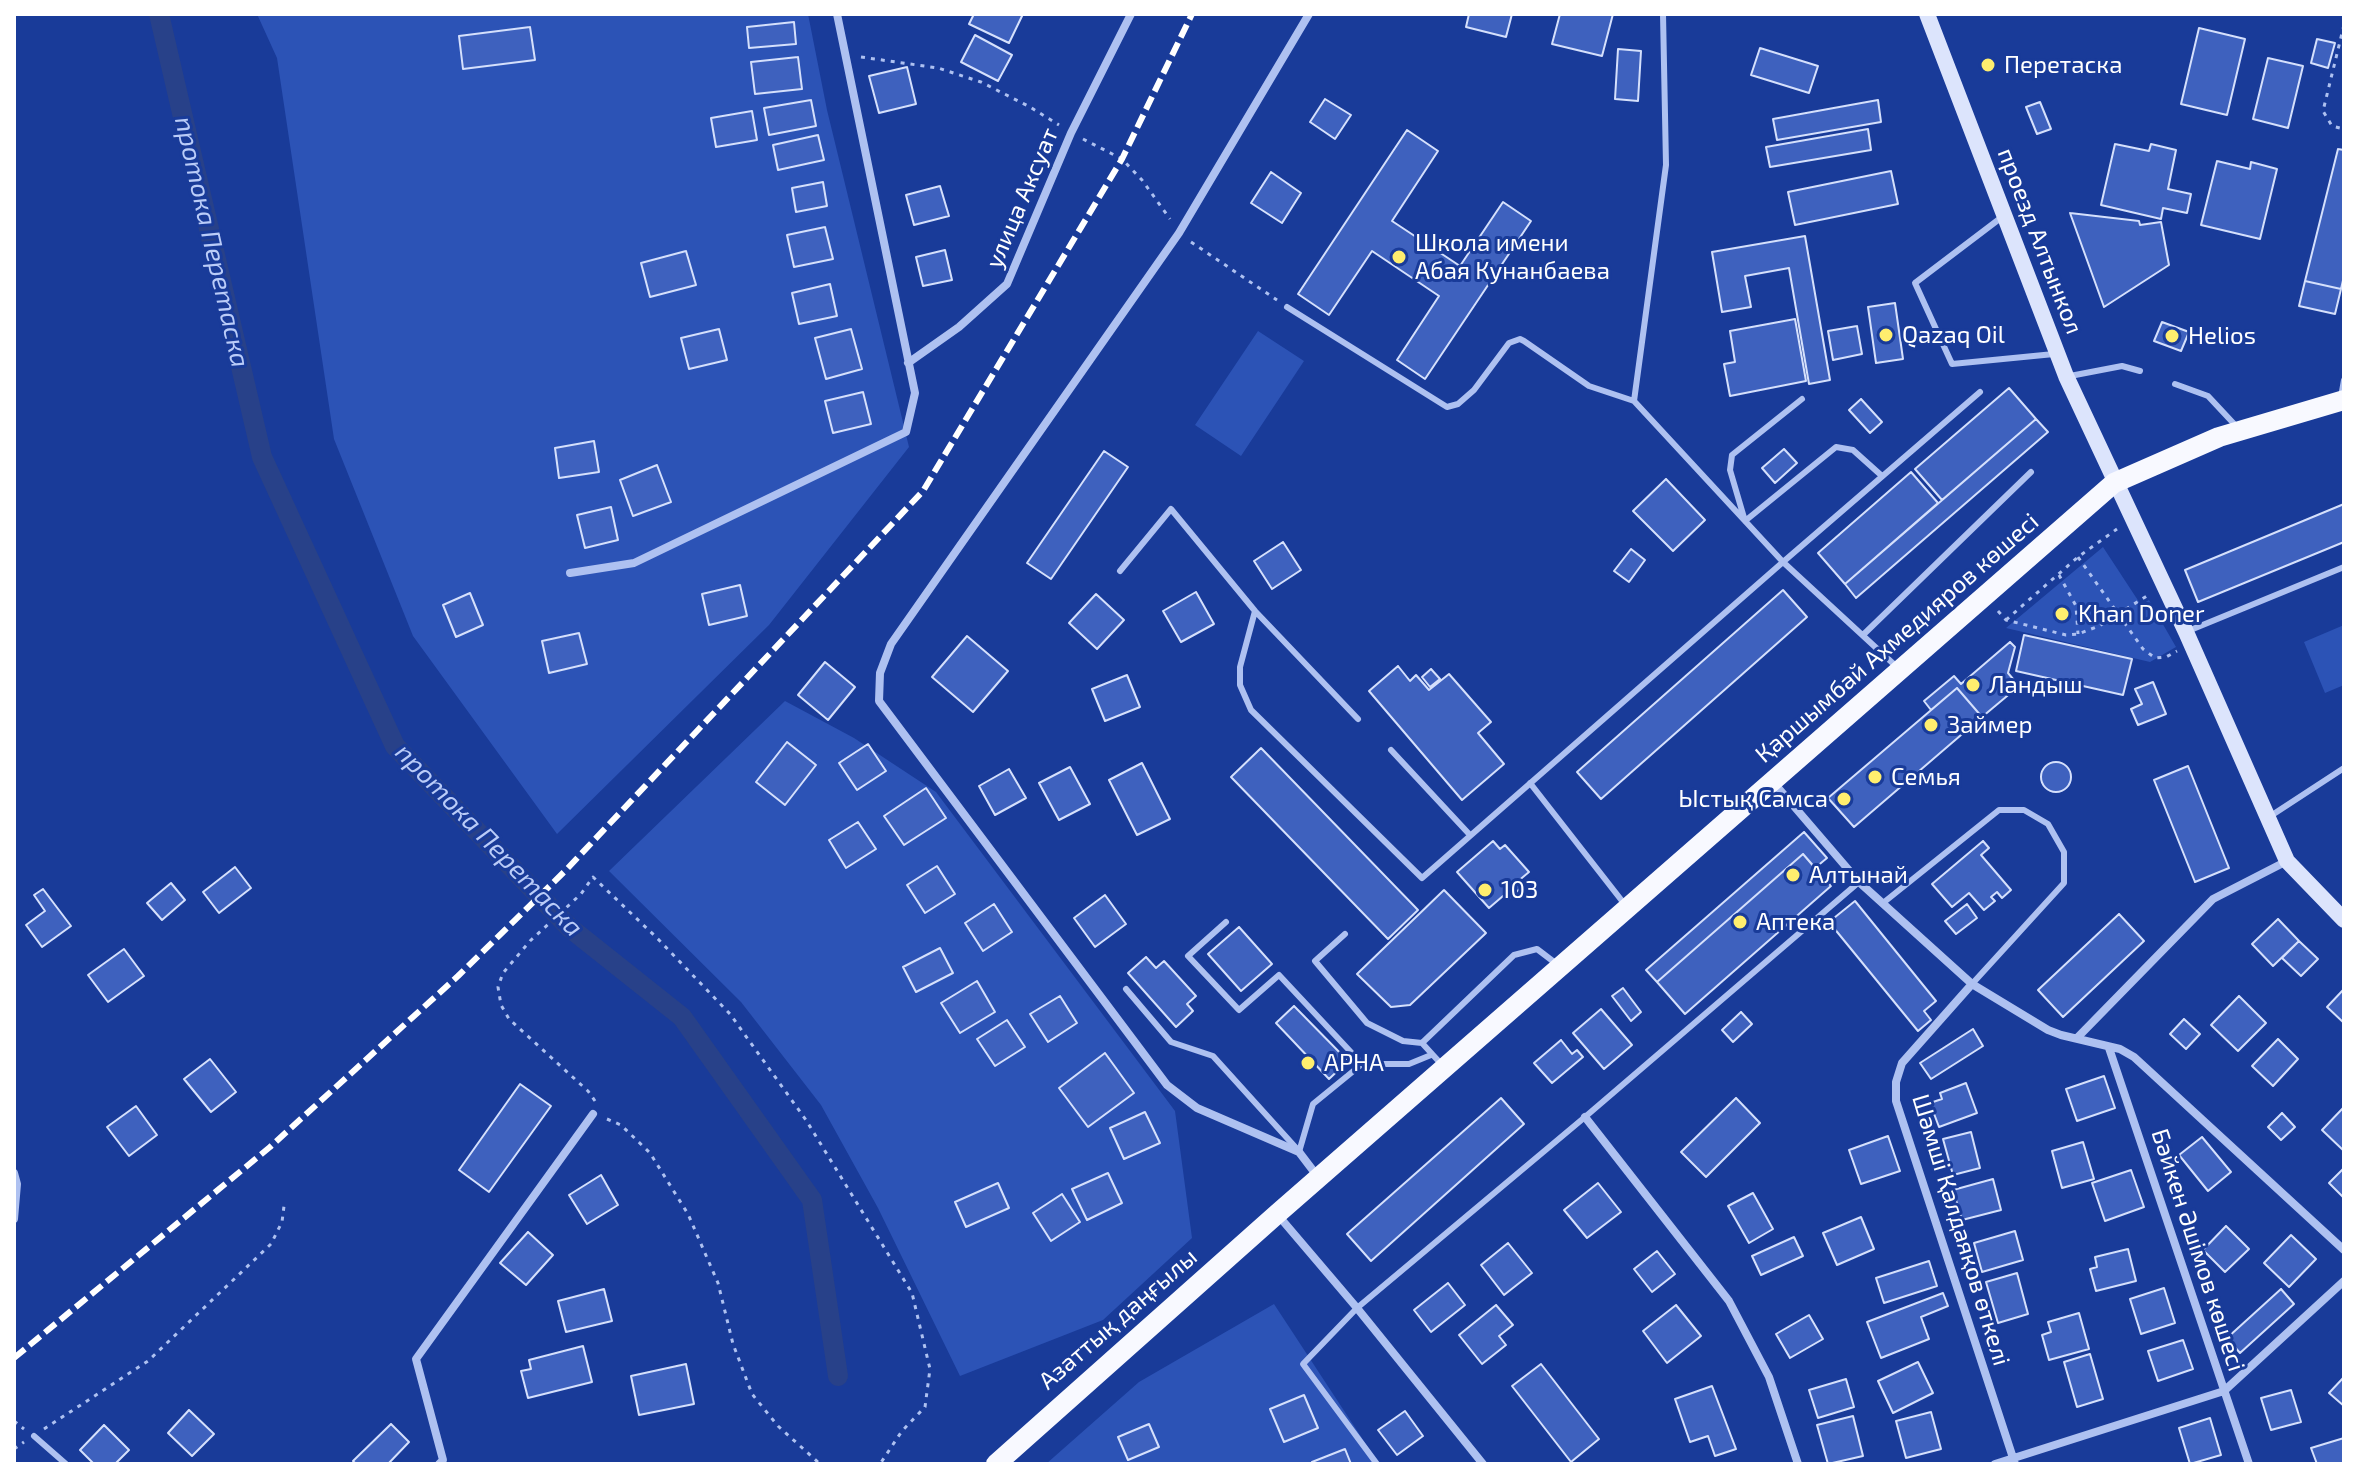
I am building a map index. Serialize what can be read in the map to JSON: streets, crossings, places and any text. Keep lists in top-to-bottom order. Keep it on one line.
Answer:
{"streets":{"main road":["проезд Алтынкол","Қаршымбай Ахмедияров көшесі","Азаттық даңғылы"],"street":["улица Аксуат","Шәмші Қалдаяқов өткелі","Бәйкен Әшімов көшесі"]},"crossings":[["проезд Алтынкол","Қаршымбай Ахмедияров көшесі"],["Қаршымбай Ахмедияров көшесі","Азаттық даңғылы"]],"water":["протока Перетаска"],"places":["Перетаска","Школа имени Абая Кунанбаева","Qazaq Oil","Helios","Khan Doner","Ландыш","Займер","Семья","Ыстық Самса","Алтынай","103","Аптека","АРНА"]}
